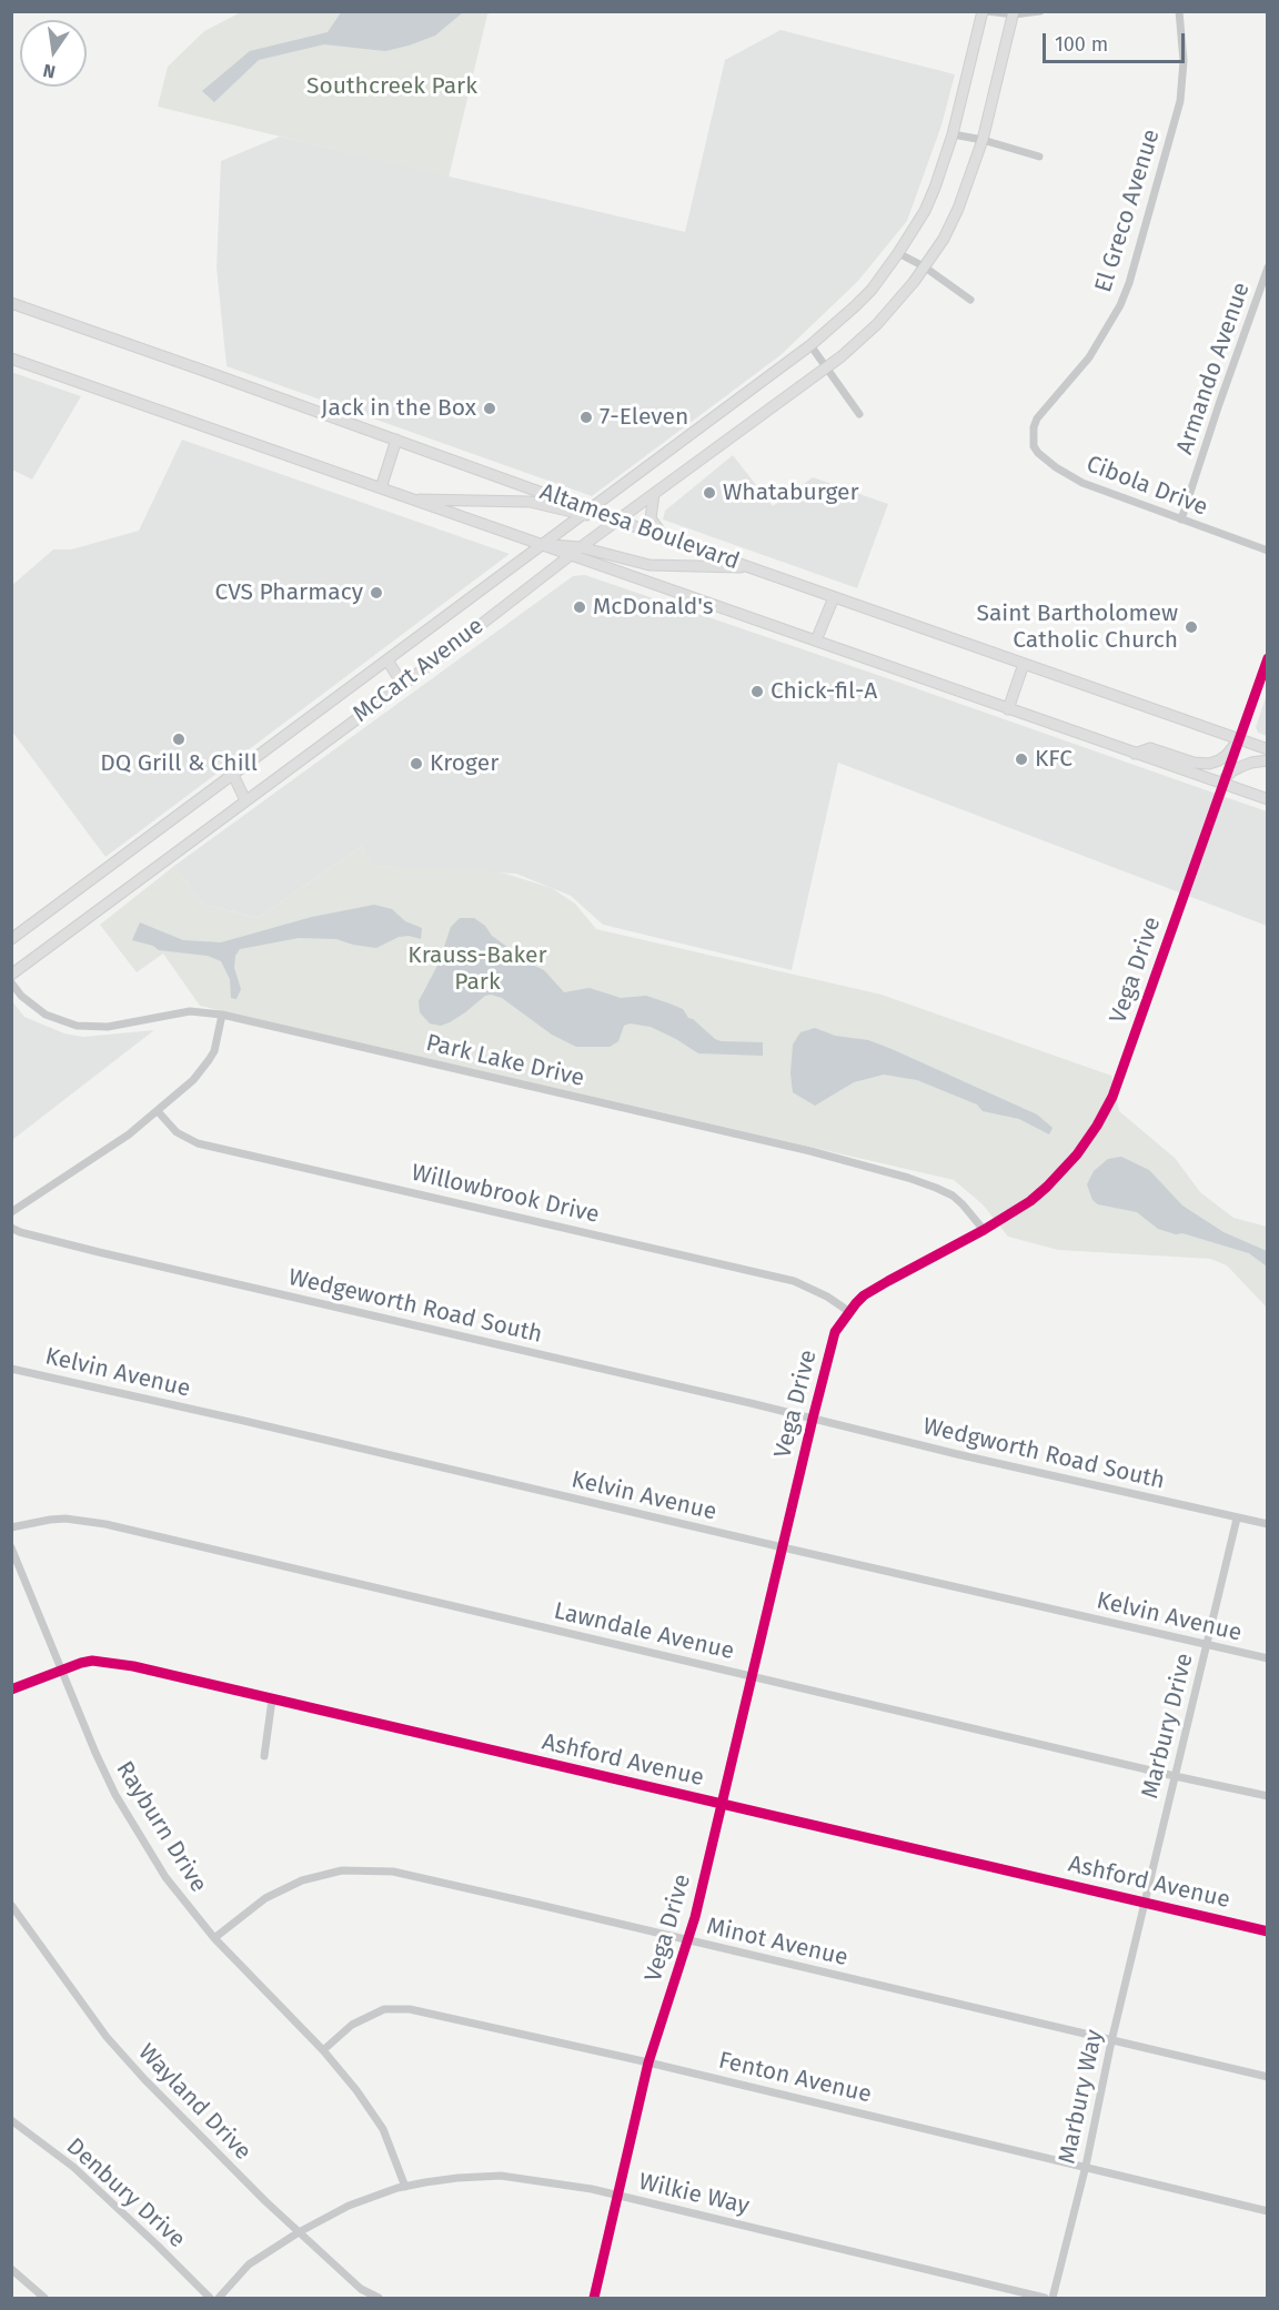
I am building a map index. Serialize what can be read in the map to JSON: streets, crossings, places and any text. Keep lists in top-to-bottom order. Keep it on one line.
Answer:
{"streets":{"main road":["Altamesa Boulevard","McCart Avenue"],"street":["El Greco Avenue","Armando Avenue","Cibola Drive","Vega Drive","Park Lake Drive","Willowbrook Drive","Wedgeworth Road South","Kelvin Avenue","Wedgworth Road South","Lawndale Avenue","Marbury Drive","Ashford Avenue","Rayburn Drive","Minot Avenue","Fenton Avenue","Marbury Way","Wayland Drive","Denbury Drive","Wilkie Way"]},"crossings":[["El Greco Avenue","Cibola Drive"],["Armando Avenue","Cibola Drive"],["Altamesa Boulevard","McCart Avenue"],["Altamesa Boulevard","Vega Drive"],["Vega Drive","Park Lake Drive"],["Vega Drive","Willowbrook Drive"],["Vega Drive","Wedgeworth Road South"],["Vega Drive","Kelvin Avenue"],["Vega Drive","Wedgworth Road South"],["Vega Drive","Lawndale Avenue"],["Vega Drive","Ashford Avenue"],["Vega Drive","Minot Avenue"],["Vega Drive","Fenton Avenue"],["Vega Drive","Wilkie Way"],["Wedgeworth Road South","Wedgworth Road South"],["Kelvin Avenue","Marbury Drive"],["Wedgworth Road South","Marbury Drive"],["Lawndale Avenue","Marbury Drive"],["Marbury Drive","Ashford Avenue"],["Marbury Drive","Marbury Way"],["Ashford Avenue","Rayburn Drive"],["Ashford Avenue","Marbury Way"],["Rayburn Drive","Minot Avenue"],["Rayburn Drive","Fenton Avenue"],["Rayburn Drive","Wilkie Way"],["Minot Avenue","Marbury Way"],["Fenton Avenue","Marbury Way"],["Wayland Drive","Wilkie Way"]],"parks":["Southcreek Park","Krauss-Baker Park"],"places":["Jack in the Box","7-Eleven","Whataburger","CVS Pharmacy","McDonald's","Saint Bartholomew Catholic Church","Chick-fil-A","DQ Grill & Chill","KFC","Kroger"],"scale_bar":"100 m","north":"bottom"}
